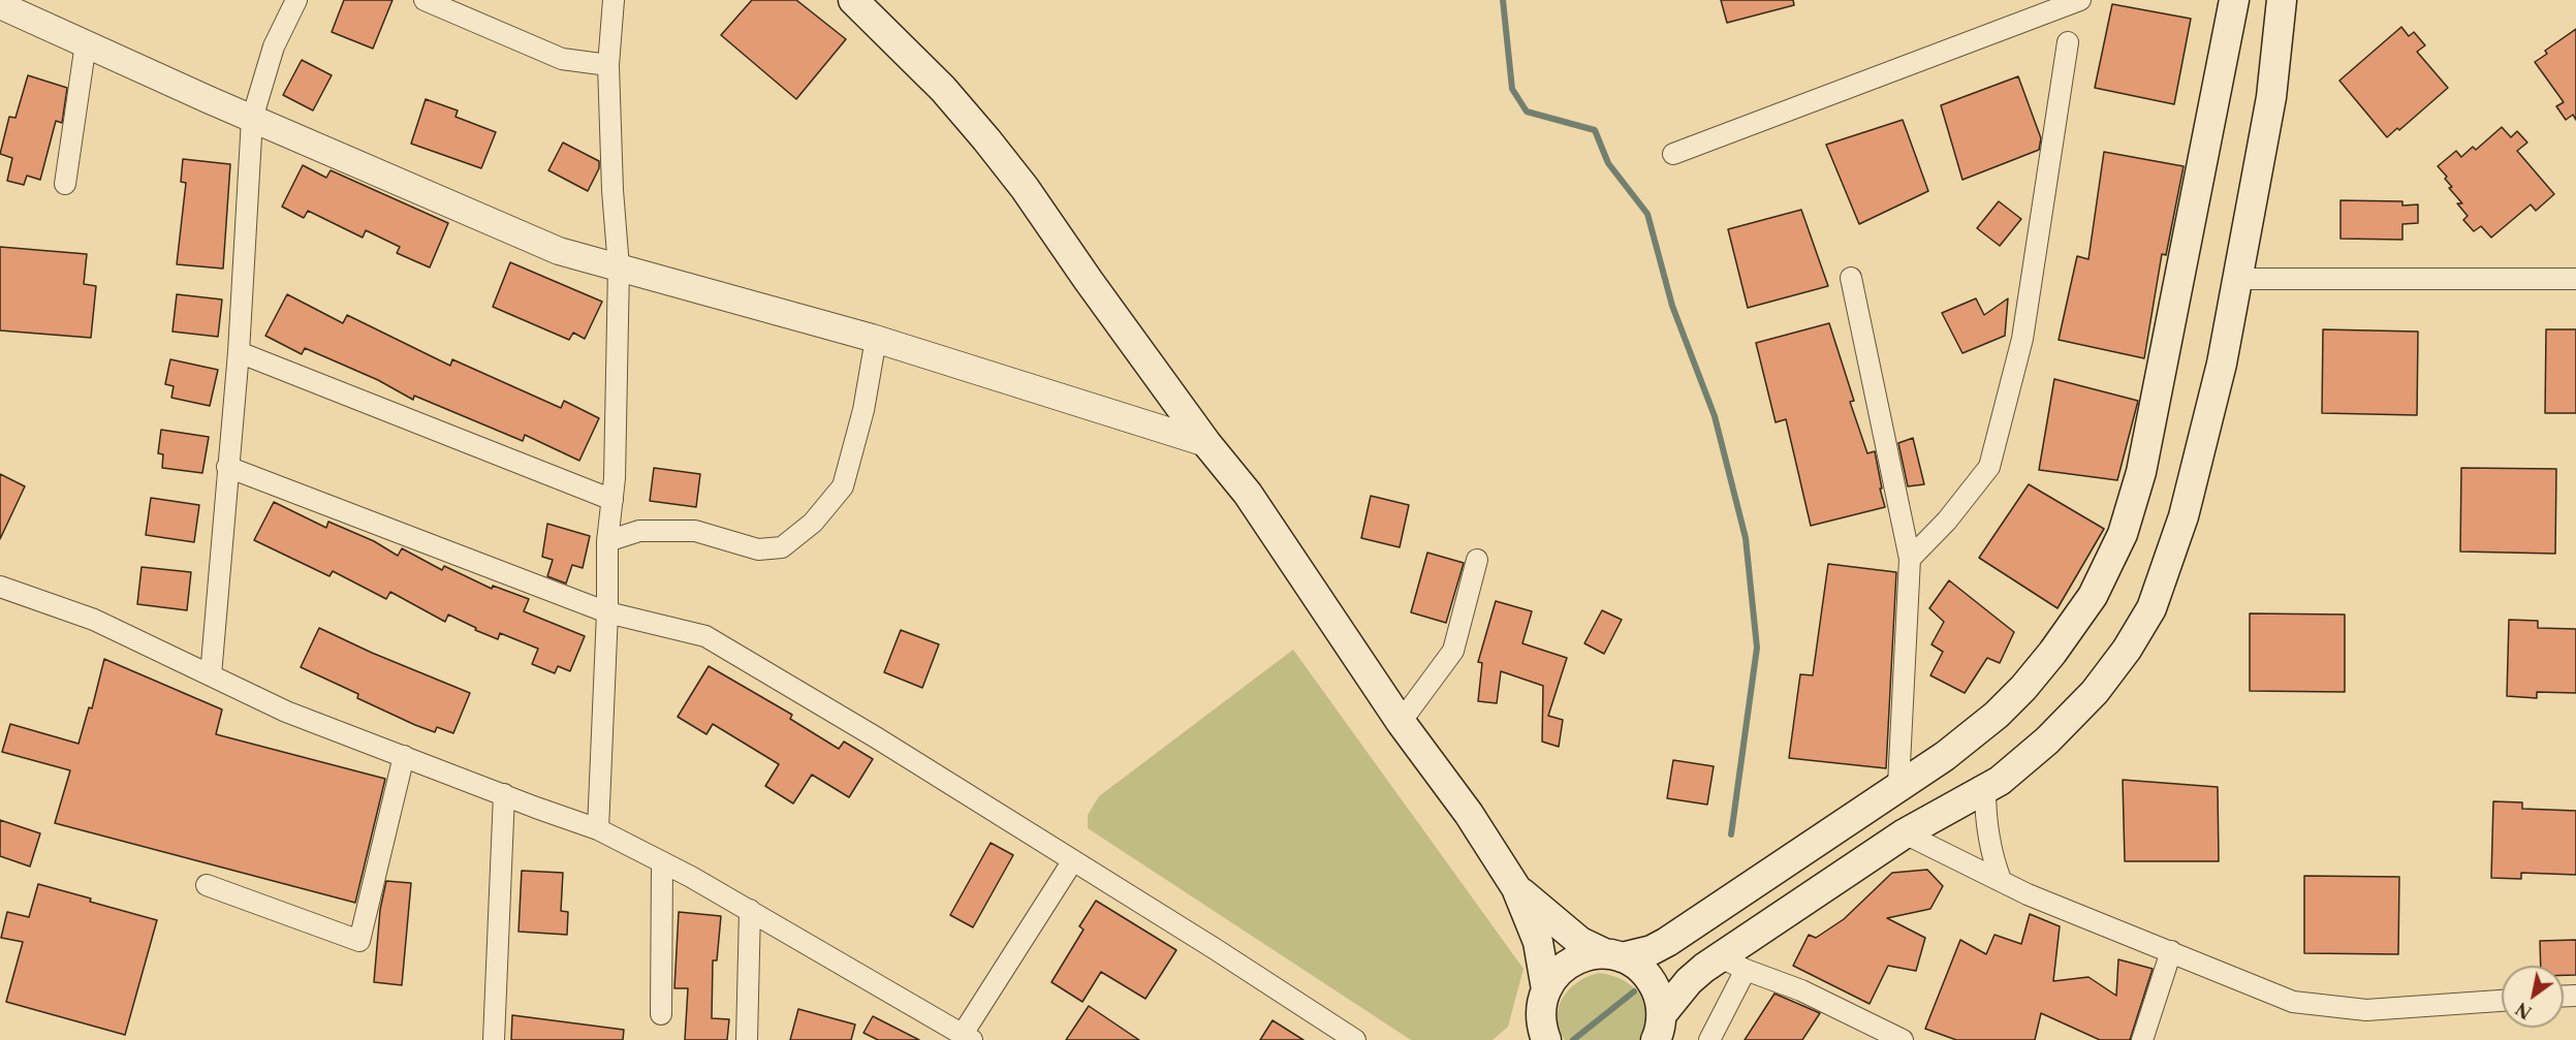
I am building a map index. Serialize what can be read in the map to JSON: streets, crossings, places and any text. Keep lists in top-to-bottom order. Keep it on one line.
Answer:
{"north":"bottom left"}
